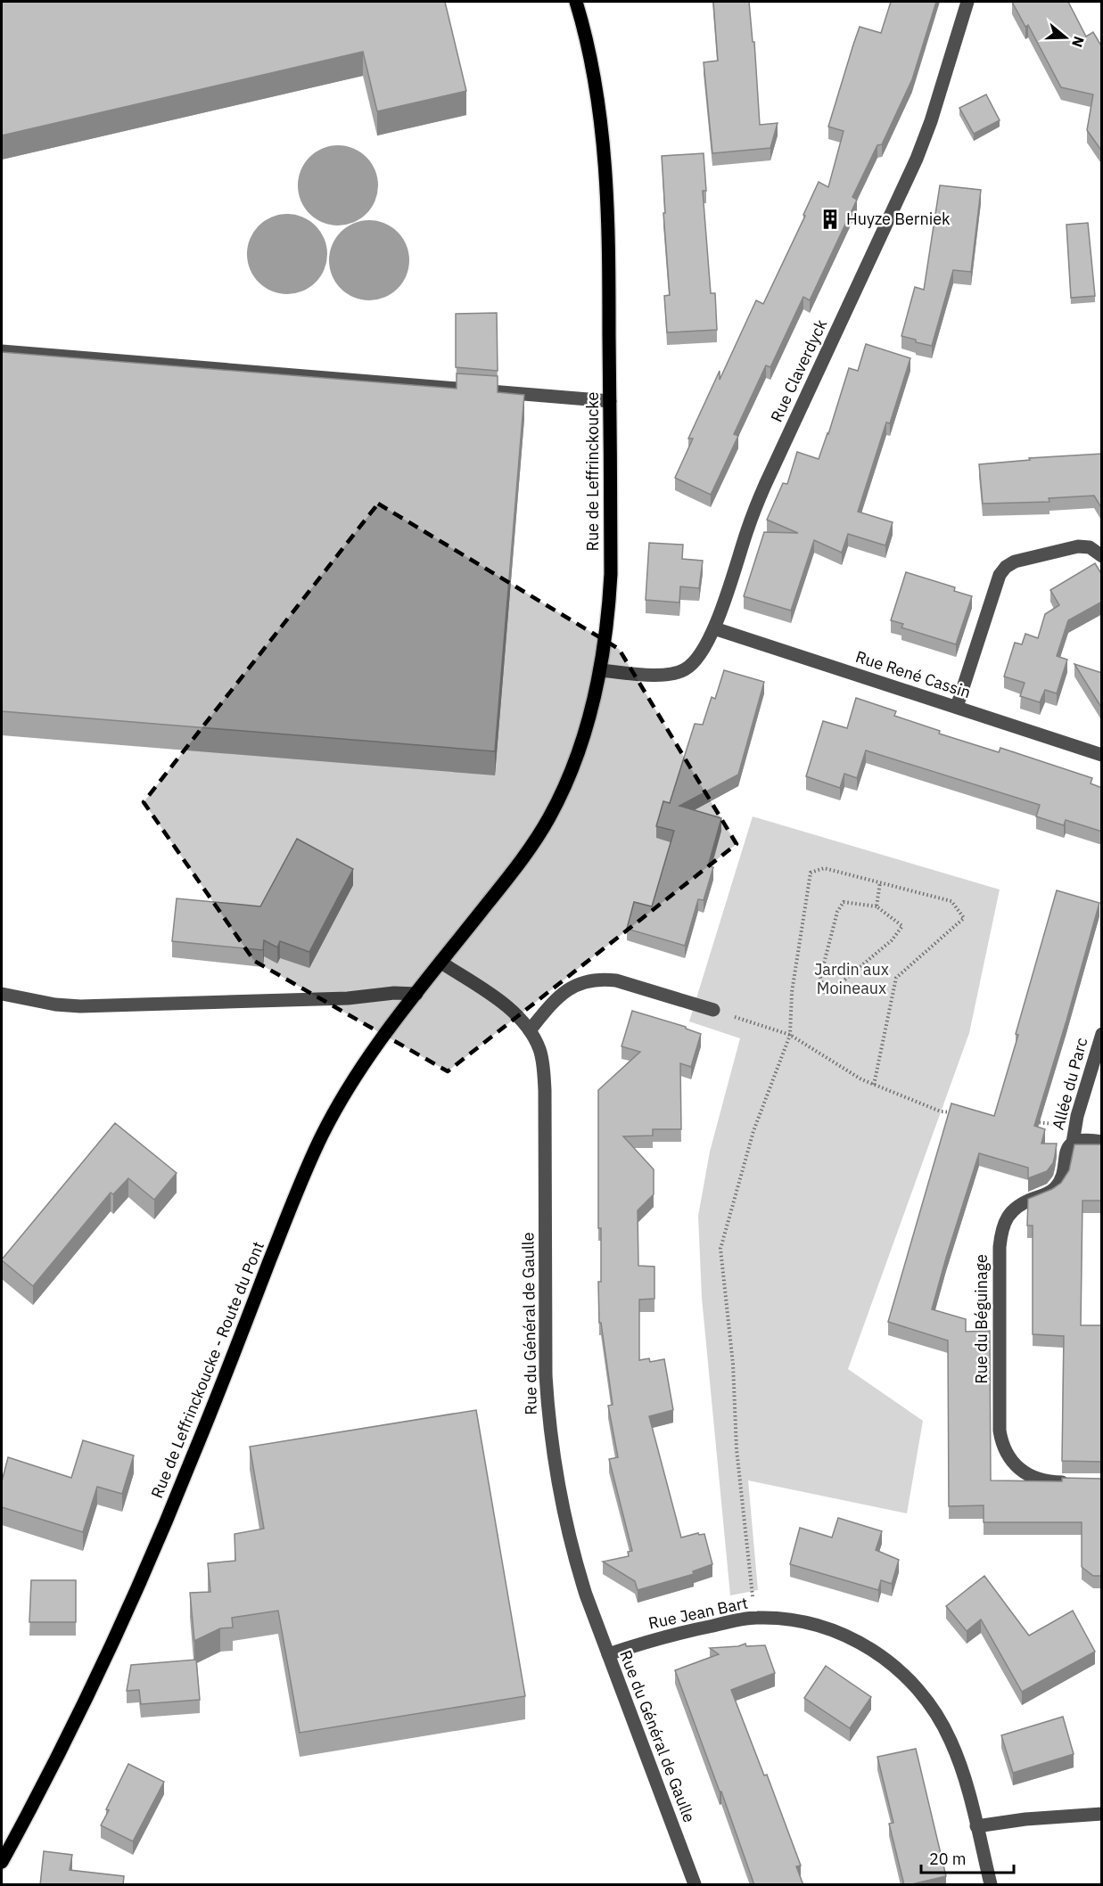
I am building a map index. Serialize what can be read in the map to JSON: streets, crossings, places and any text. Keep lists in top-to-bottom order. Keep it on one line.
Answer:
{"streets":{"main road":["Rue de Leffrinckoucke","Rue de Leffrinckoucke - Route du Pont"],"street":["Rue Claverdyck","Rue René Cassin","Allée du Parc","Rue du Béguinage","Rue du Général de Gaulle","Rue Jean Bart"]},"crossings":[["Rue Claverdyck","Rue de Leffrinckoucke"],["Rue Claverdyck","Rue René Cassin"],["Rue de Leffrinckoucke","Rue de Leffrinckoucke - Route du Pont"],["Allée du Parc","Rue du Béguinage"],["Rue du Général de Gaulle","Rue de Leffrinckoucke - Route du Pont"],["Rue du Général de Gaulle","Rue Jean Bart"]],"parks":["Jardin aux Moineaux"],"places":{"building":["Huyze Berniek"]},"scale_bar":"20 m","north":"right"}
